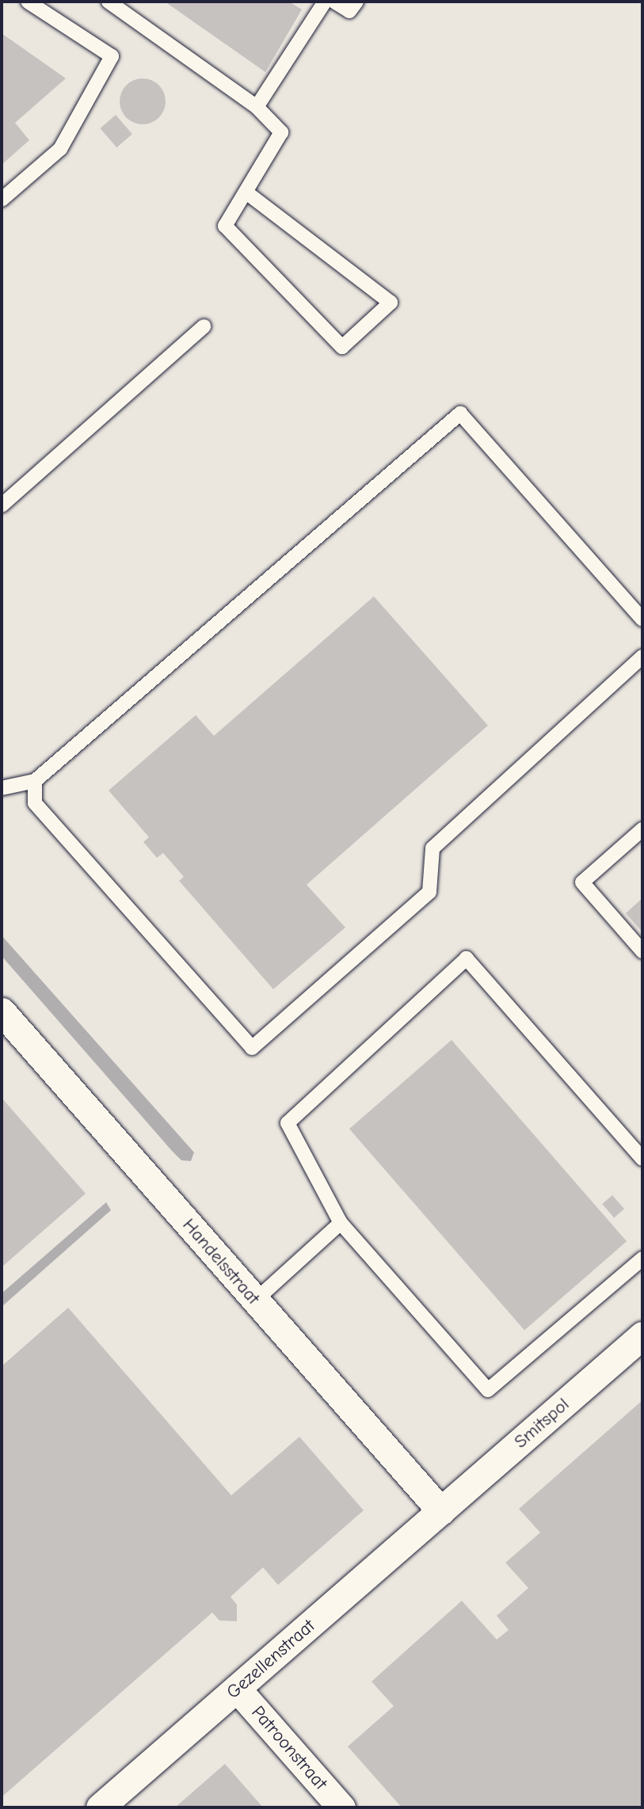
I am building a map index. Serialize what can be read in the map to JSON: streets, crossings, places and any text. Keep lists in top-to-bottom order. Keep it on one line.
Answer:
{"streets":{"street":["Handelsstraat","Smitspol","Gezellenstraat","Patroonstraat"]},"crossings":[["Handelsstraat","Smitspol"],["Handelsstraat","Gezellenstraat"],["Smitspol","Gezellenstraat"],["Gezellenstraat","Patroonstraat"]]}
